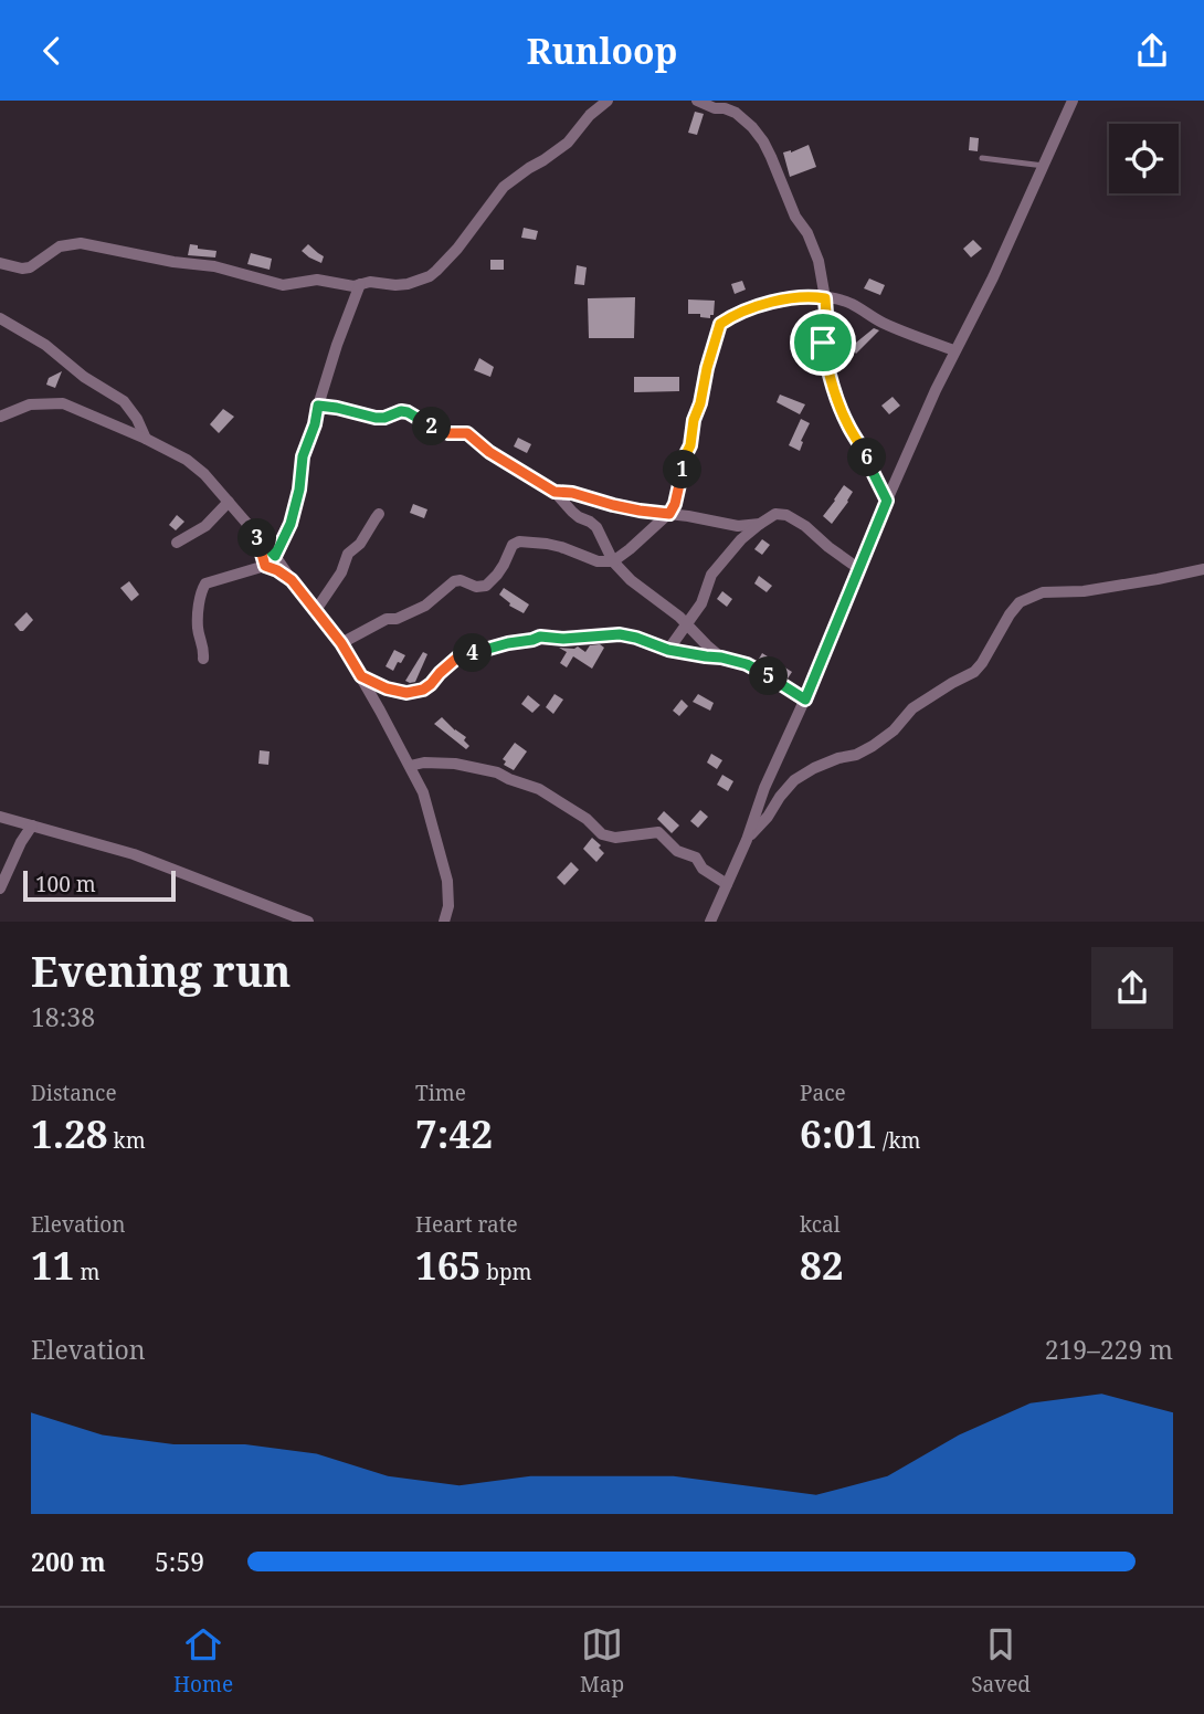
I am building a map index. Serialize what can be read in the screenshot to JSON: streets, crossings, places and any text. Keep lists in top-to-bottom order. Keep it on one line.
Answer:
{"scale_bar":"100 m","page":{"header":"Runloop","pins":["2","6","1","3","4","5"],"scale":"100 m","heading":["Evening run","18:38"],"stats":[["Distance","1.28 km"],["Time","7:42"],["Pace","6:01 /km"],["Elevation","11 m"],["Heart rate","165 bpm"],["kcal","82"]],"chart":["Elevation","219–229 m"],"list":[{"name":"200 m","note":"5:59"}],"tabs":["Home","Map","Saved"]}}
